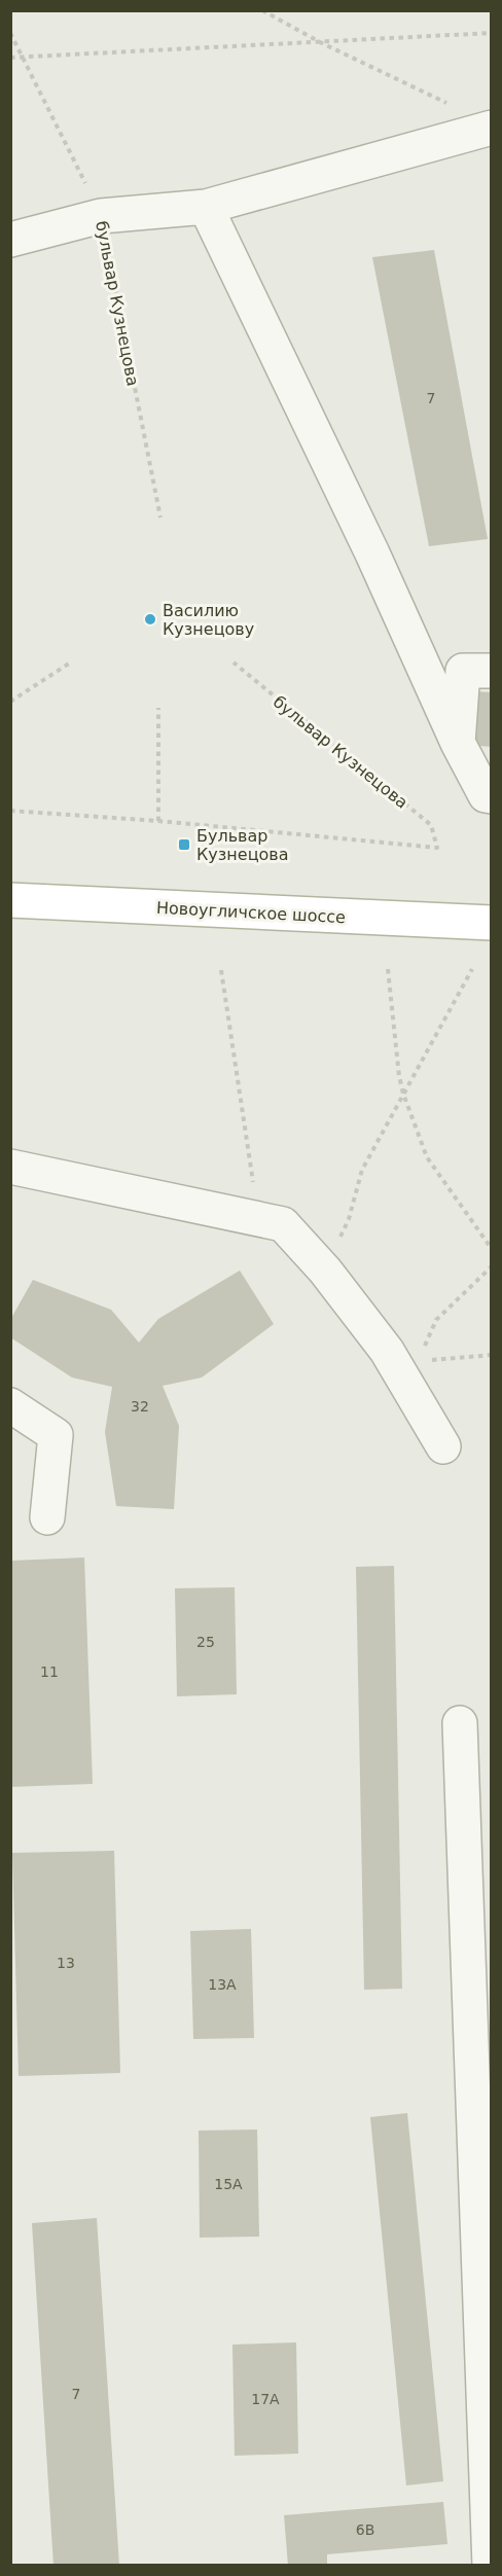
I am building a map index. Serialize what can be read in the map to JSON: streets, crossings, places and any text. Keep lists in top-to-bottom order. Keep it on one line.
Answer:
{"streets":{"main road":["Новоугличское шоссе"],"path":["бульвар Кузнецова"]},"places":{"other":["Василию Кузнецову"],"transit":["Бульвар Кузнецова"]},"house_numbers":["7","32","25","11","13","13А","15А","7","17А","6В"]}
